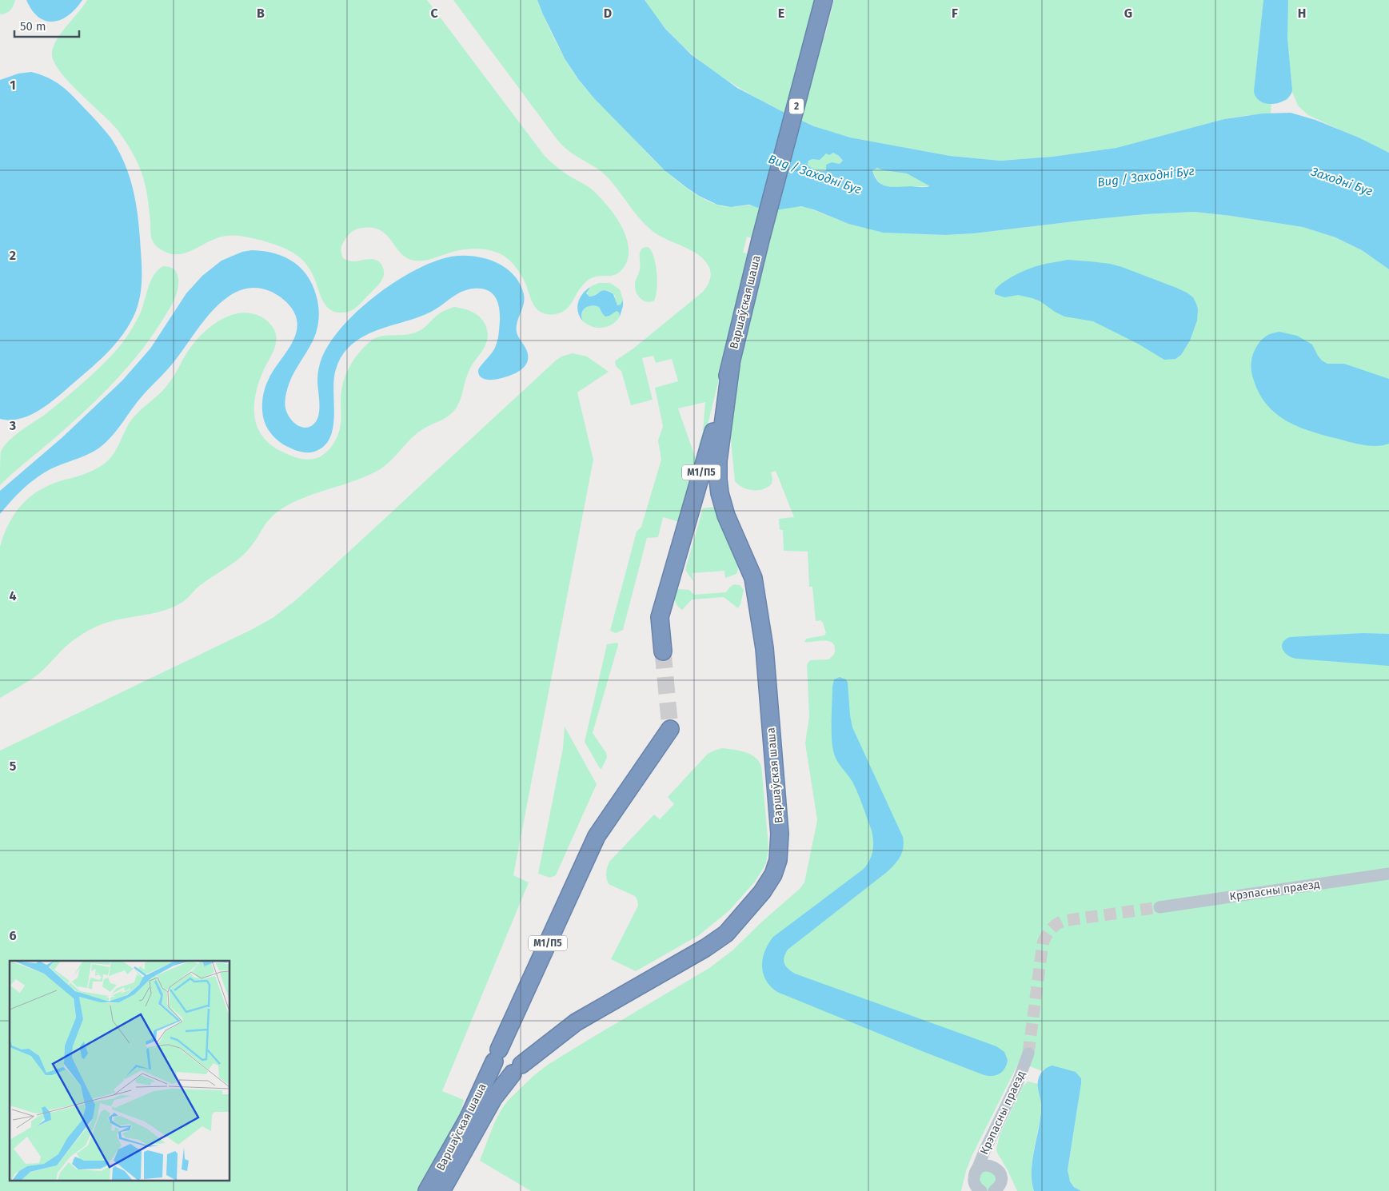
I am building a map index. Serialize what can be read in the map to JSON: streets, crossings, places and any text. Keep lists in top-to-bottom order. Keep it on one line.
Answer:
{"streets":{"highway":["2","Варшаўская шаша","М1/П5"],"street":["Крэпасны праезд"]},"crossings":[["2","Варшаўская шаша"]],"water":["Bug / Заходні Буг","Заходні Буг"],"scale_bar":"50 m","grid":{"columns":["B","C","D","E","F","G","H"],"rows":["1","2","3","4","5","6"]}}
